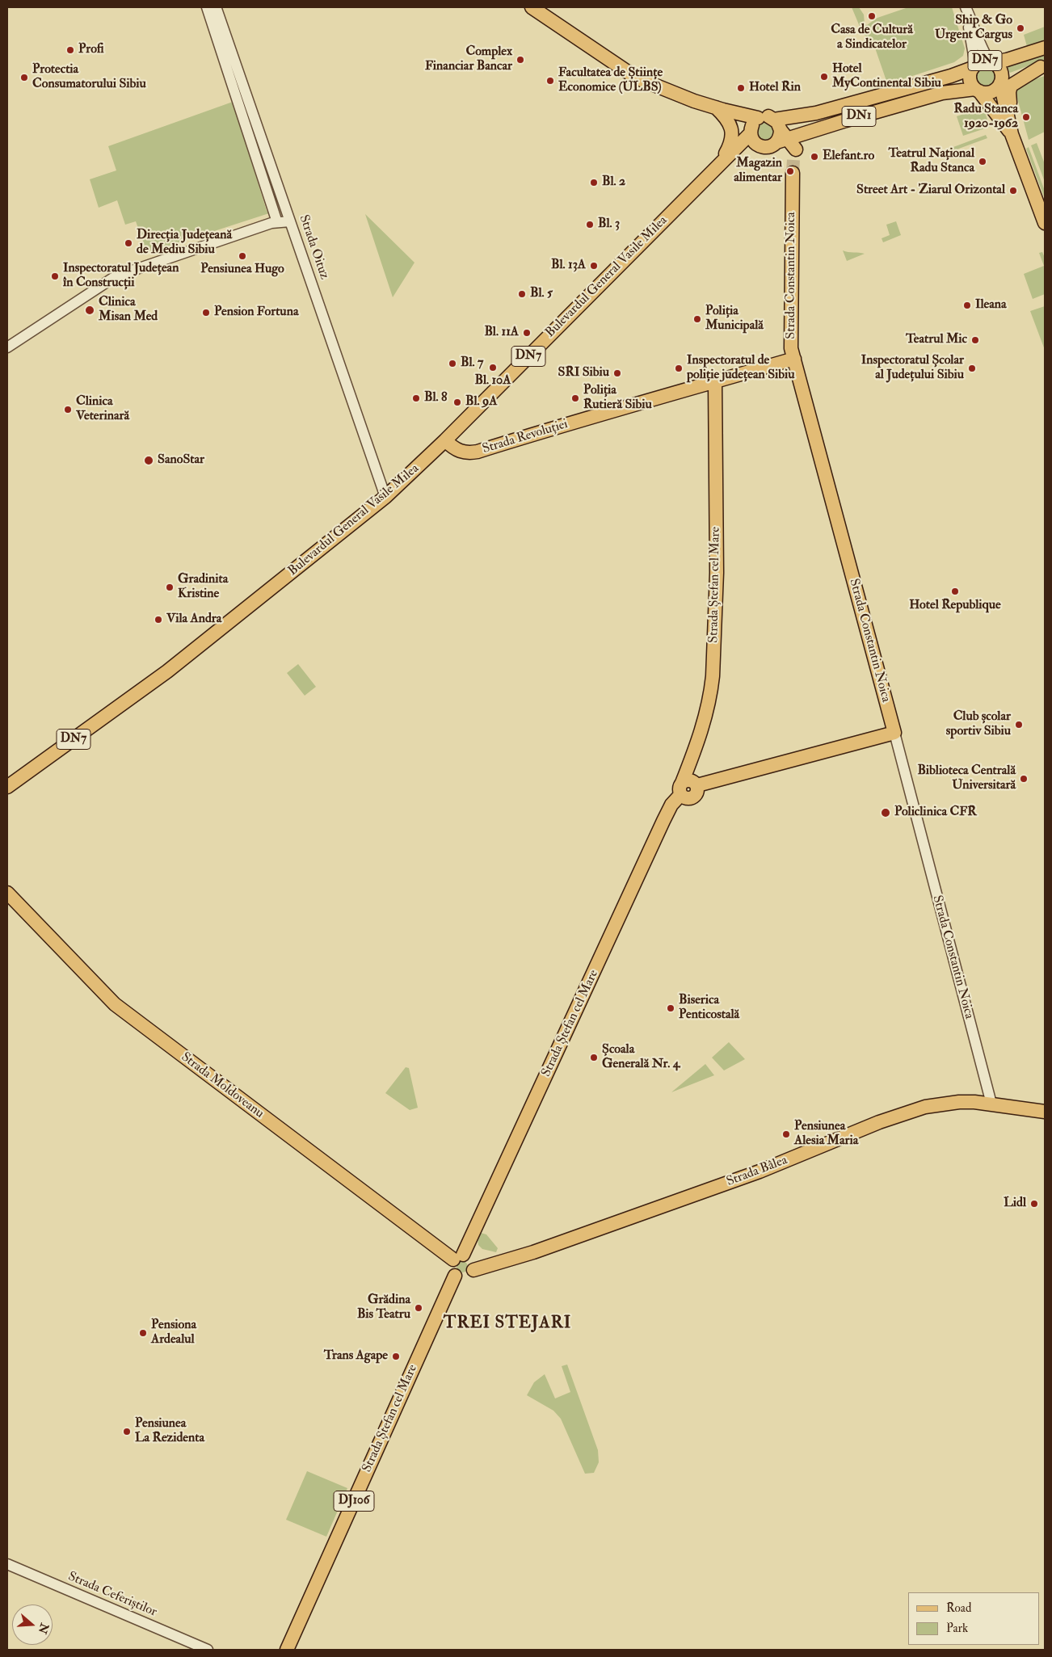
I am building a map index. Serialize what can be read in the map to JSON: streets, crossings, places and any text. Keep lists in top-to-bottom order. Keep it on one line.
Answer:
{"streets":{"main road":["DN7","DN1","Strada Constantin Noica","Bulevardul General Vasile Milea","Strada Revoluției","Strada Ștefan cel Mare","Strada Moldoveanu","Strada Bâlea","DJ106"],"street":["Strada Oituz","Strada Ceferiștilor"]},"crossings":[["DN7","DN1"],["DN7","Bulevardul General Vasile Milea"],["Strada Oituz","Bulevardul General Vasile Milea"],["Strada Constantin Noica","Strada Revoluției"],["Strada Constantin Noica","Strada Bâlea"],["Bulevardul General Vasile Milea","Strada Revoluției"],["Strada Revoluției","Strada Ștefan cel Mare"],["Strada Ștefan cel Mare","Strada Moldoveanu"],["Strada Ștefan cel Mare","Strada Bâlea"],["Strada Ștefan cel Mare","DJ106"],["Strada Moldoveanu","Strada Bâlea"],["Strada Moldoveanu","DJ106"],["Strada Bâlea","DJ106"]],"districts":["TREI STEJARI"],"places":["Casa de Cultură a Sindicatelor","Ship & Go Urgent Cargus","Profi","Complex Financiar Bancar","Hotel MyContinental Sibiu","Protectia Consumatorului Sibiu","Facultatea de Științe Economice (ULBS)","Hotel Rin","Radu Stanca 1920-1962","Elefant.ro","Teatrul Național Radu Stanca","Magazin alimentar","Bl. 2","Street Art - Ziarul Orizontal","Bl. 3","Direcția Județeană de Mediu Sibiu","Pensiunea Hugo","Bl. 13A","Inspectoratul Județean în Construcții","Bl. 5","Ileana","Clinica Misan Med","Pension Fortuna","Poliția Municipală","Bl. 11A","Teatrul Mic","Bl. 7","Bl. 10A","Inspectoratul de poliție județean Sibiu","Inspectoratul Școlar al Județului Sibiu","SRI Sibiu","Bl. 8","Poliția Rutieră Sibiu","Bl. 9A","Clinica Veterinară","SanoStar","Gradinita Kristine","Hotel Republique","Vila Andra","Club școlar sportiv Sibiu","Biblioteca Centrală Universitară","Policlinica CFR","Biserica Penticostală","Școala Generală Nr. 4","Pensiunea Alesia Maria","Lidl","Grădina Bis Teatru","Pensiona Ardealul","Trans Agape","Pensiunea La Rezidenta"],"legend":["Road","Park"],"north":"right"}
